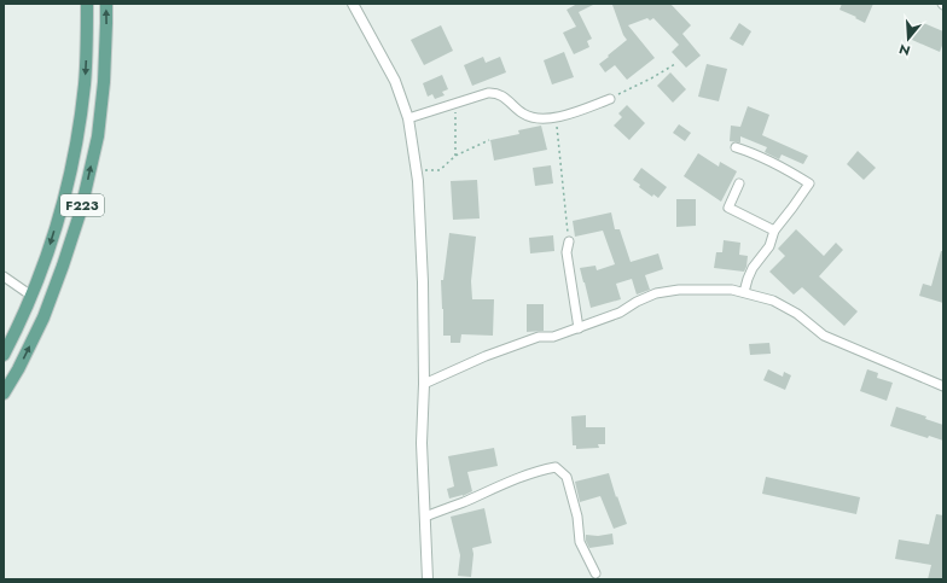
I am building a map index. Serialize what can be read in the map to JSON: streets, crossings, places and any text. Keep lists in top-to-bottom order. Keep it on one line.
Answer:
{"streets":{"main road":["F223"]},"north":"bottom"}
